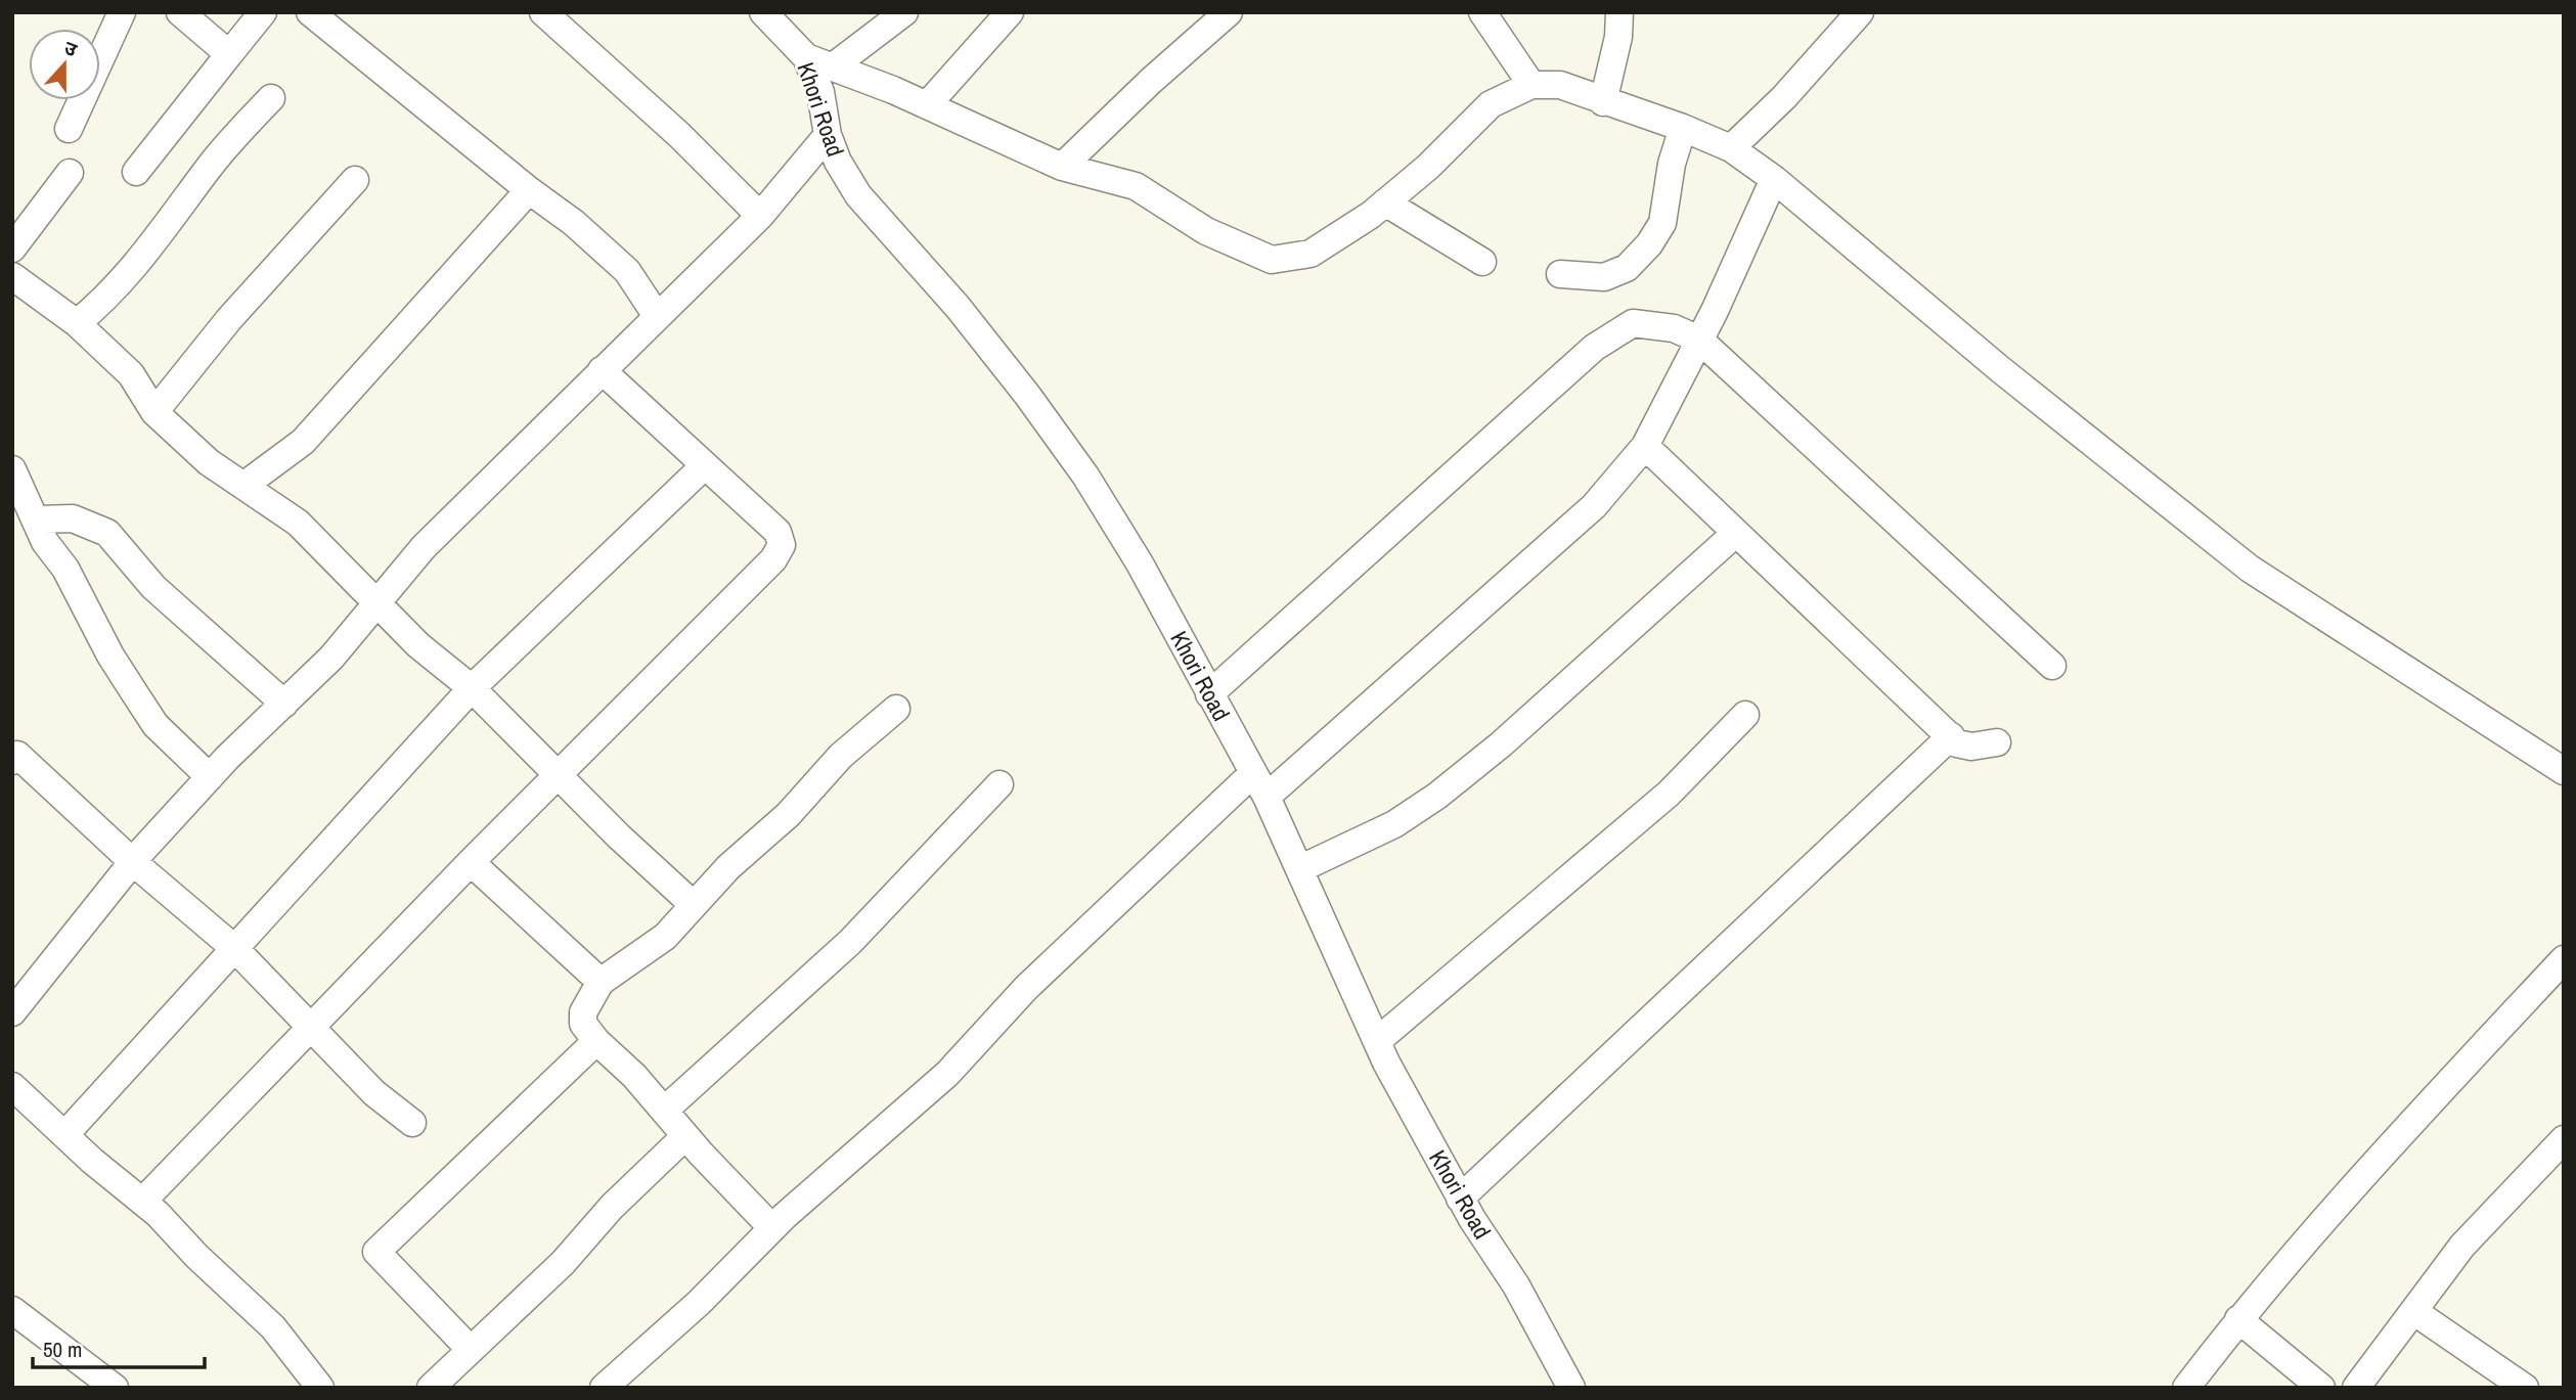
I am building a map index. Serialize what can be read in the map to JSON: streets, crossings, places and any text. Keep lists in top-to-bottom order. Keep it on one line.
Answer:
{"streets":{"street":["Khori Road"]},"scale_bar":"50 m","north":"top"}
